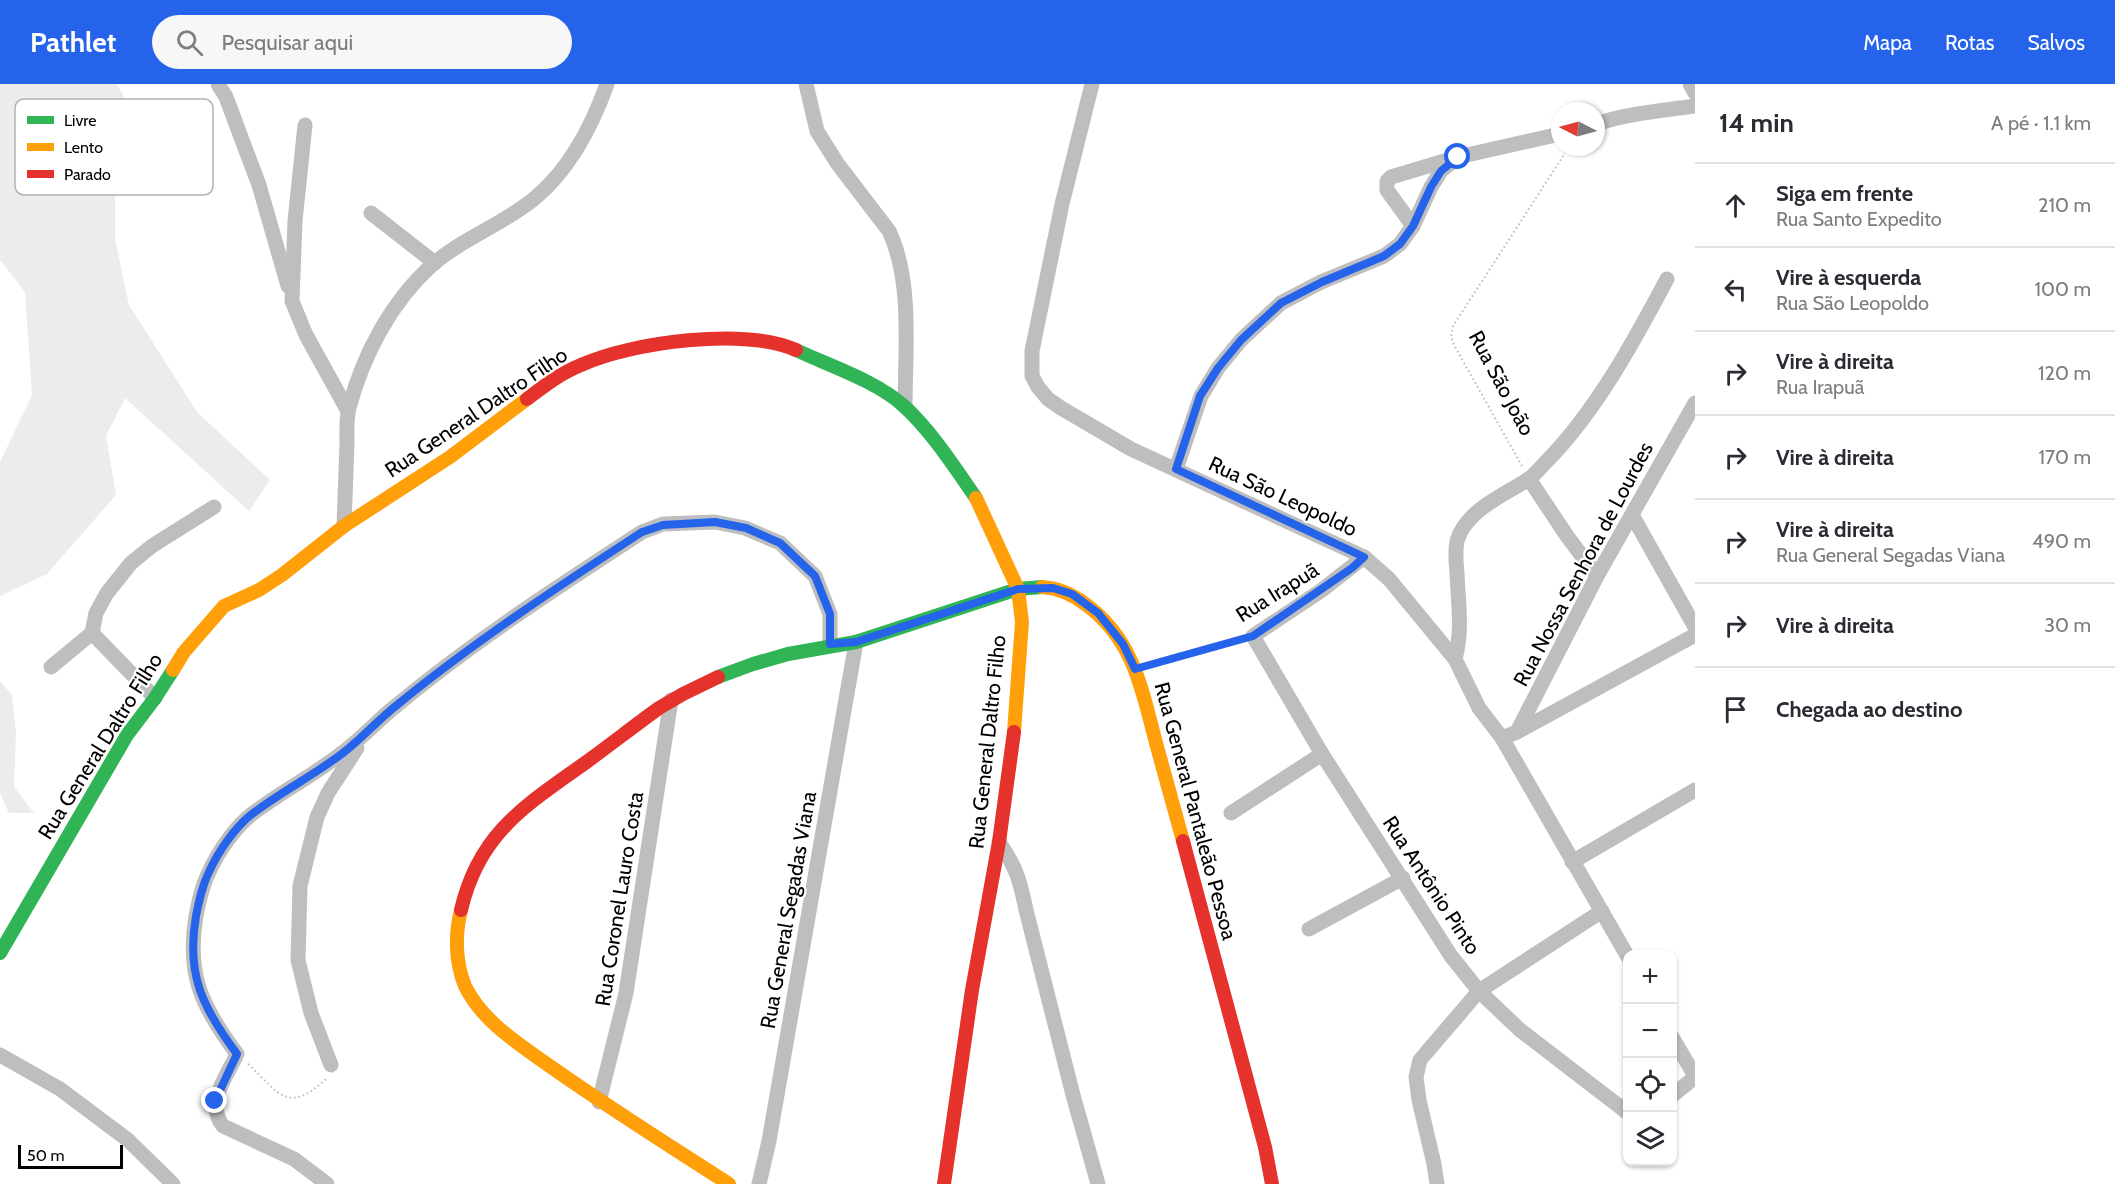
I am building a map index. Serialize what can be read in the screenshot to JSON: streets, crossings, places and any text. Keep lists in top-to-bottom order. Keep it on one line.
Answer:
{"streets":{"street":["Rua General Daltro Filho","Rua São Leopoldo","Rua Nossa Senhora de Lourdes","Rua Irapuã","Rua General Pantaleão Pessoa","Rua Antônio Pinto","Rua Coronel Lauro Costa","Rua General Segadas Viana"],"path":["Rua São João"]},"crossings":[["Rua General Daltro Filho","Rua General Pantaleão Pessoa"],["Rua São Leopoldo","Rua Nossa Senhora de Lourdes"],["Rua São Leopoldo","Rua Irapuã"],["Rua Irapuã","Rua General Pantaleão Pessoa"],["Rua Irapuã","Rua Antônio Pinto"],["Rua General Pantaleão Pessoa","Rua Coronel Lauro Costa"],["Rua General Pantaleão Pessoa","Rua General Segadas Viana"]],"legend":["Livre","Lento","Parado"],"scale_bar":"50 m","north":"left","page":{"header":"Pathlet","search":"Pesquisar aqui","nav":["Mapa","Rotas","Salvos"],"heading":["14 min","A pé · 1.1 km"],"list":[["Siga em frente","Rua Santo Expedito","210 m"],["Vire à esquerda","Rua São Leopoldo","100 m"],["Vire à direita","Rua Irapuã","120 m"],["Vire à direita","170 m"],["Vire à direita","Rua General Segadas Viana","490 m"],["Vire à direita","30 m"],"Chegada ao destino"],"map_buttons":["+","−"],"scale":"50 m"}}
